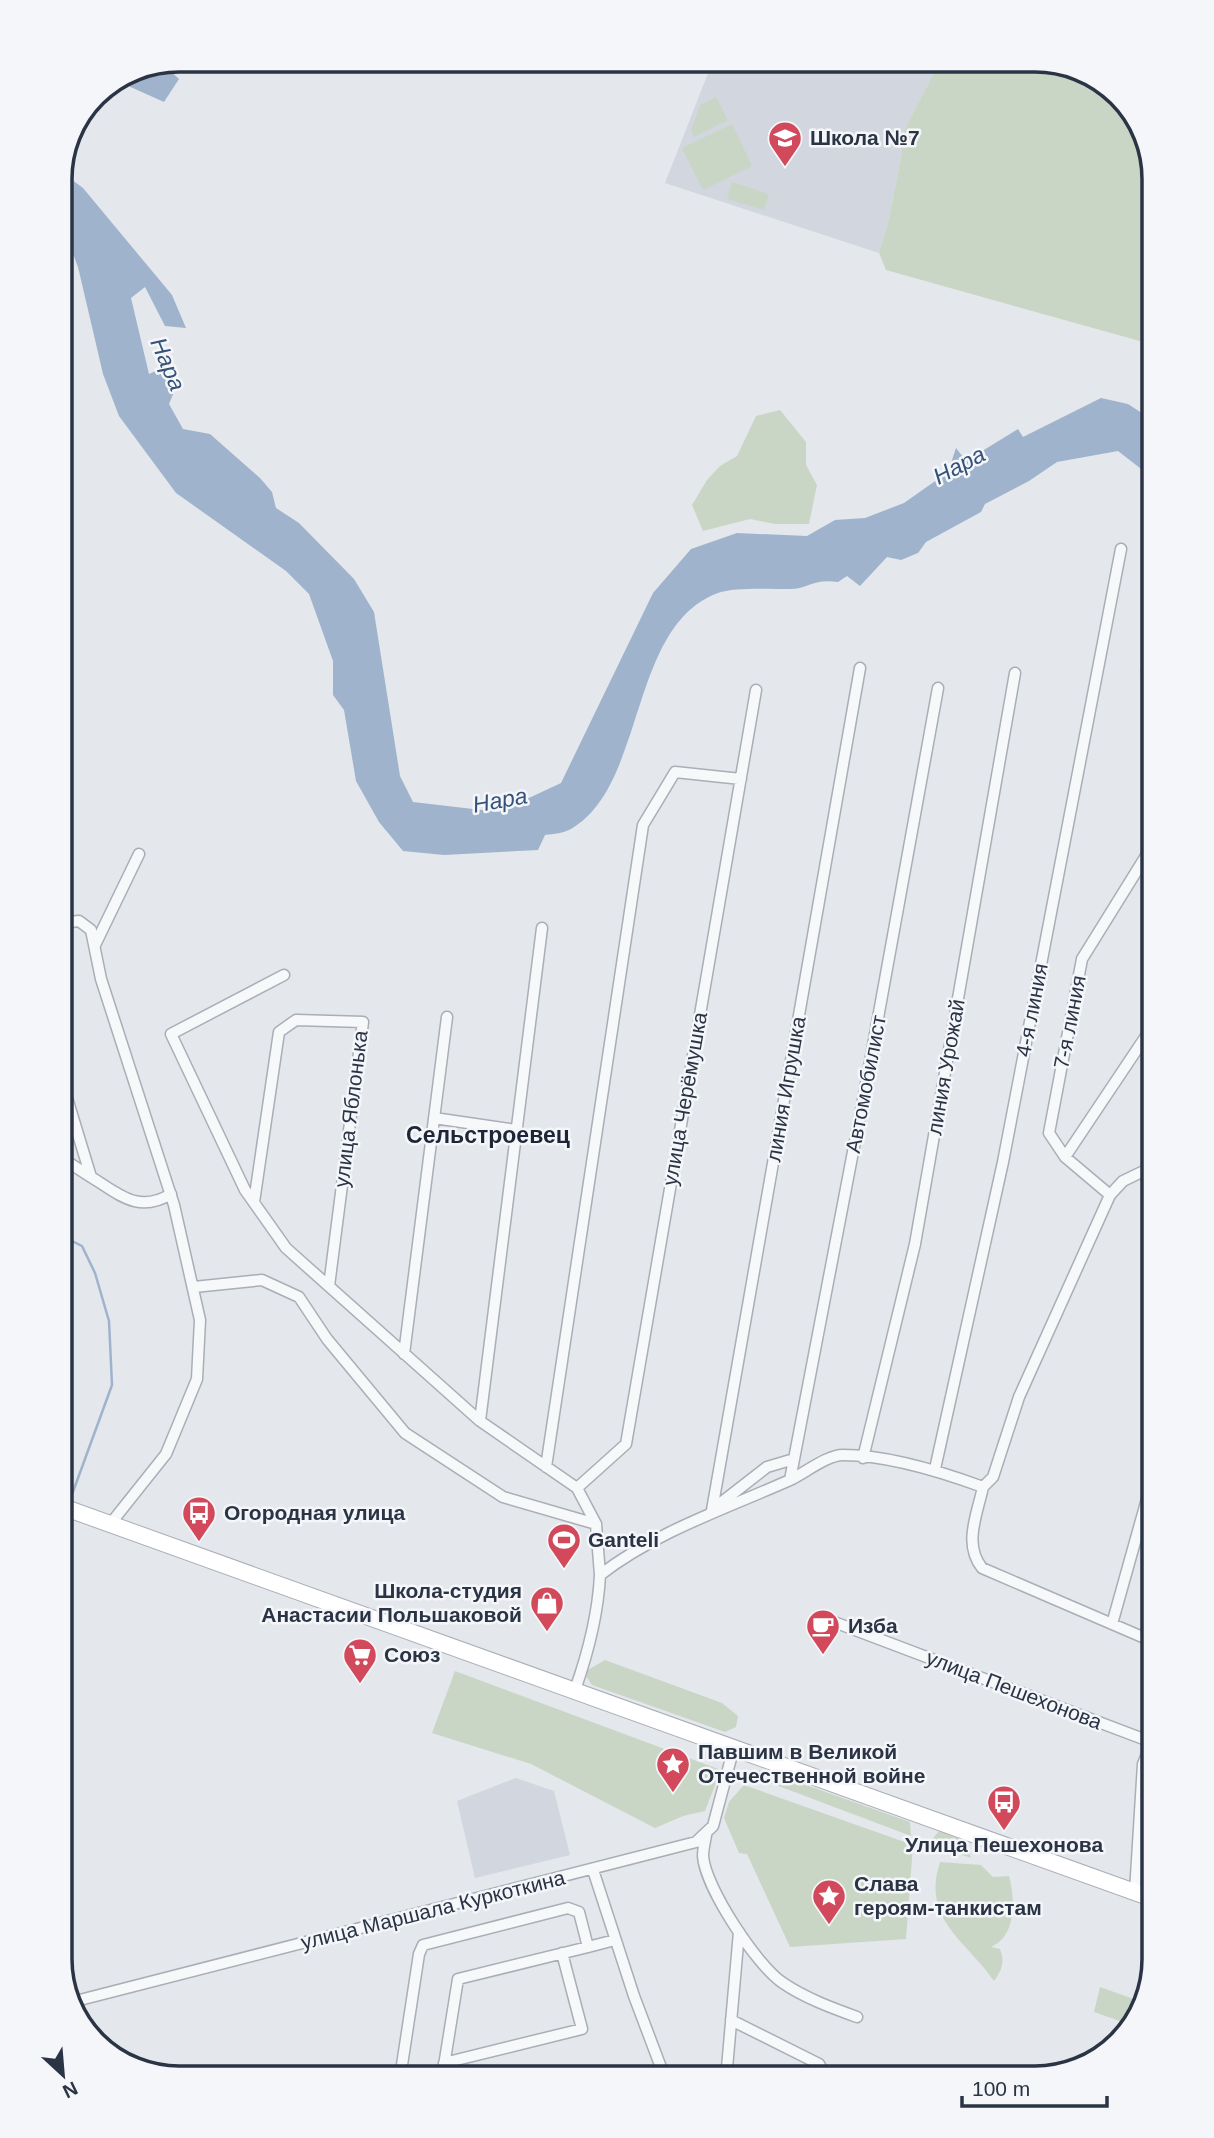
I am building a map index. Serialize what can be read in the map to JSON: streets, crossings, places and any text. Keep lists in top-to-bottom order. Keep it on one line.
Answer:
{"streets":{"street":["4-я линия","7-я линия","линия Урожай","Автомобилист","линия Игрушка","улица Черёмушка","улица Яблонька","улица Пешехонова","улица Маршала Куркоткина"]},"districts":["Сельстроевец"],"water":["Нара"],"places":{"school or university":["Школа №7"],"bus stop":["Огородная улица","Улица Пешехонова"],"sports":["Ganteli"],"shop":["Школа-студия Анастасии Польшаковой"],"cafe":["Изба"],"supermarket":["Союз"],"place":["Павшим в Великой Отечественной войне","Слава героям-танкистам"]},"scale_bar":"100 m","north":"bottom right"}
